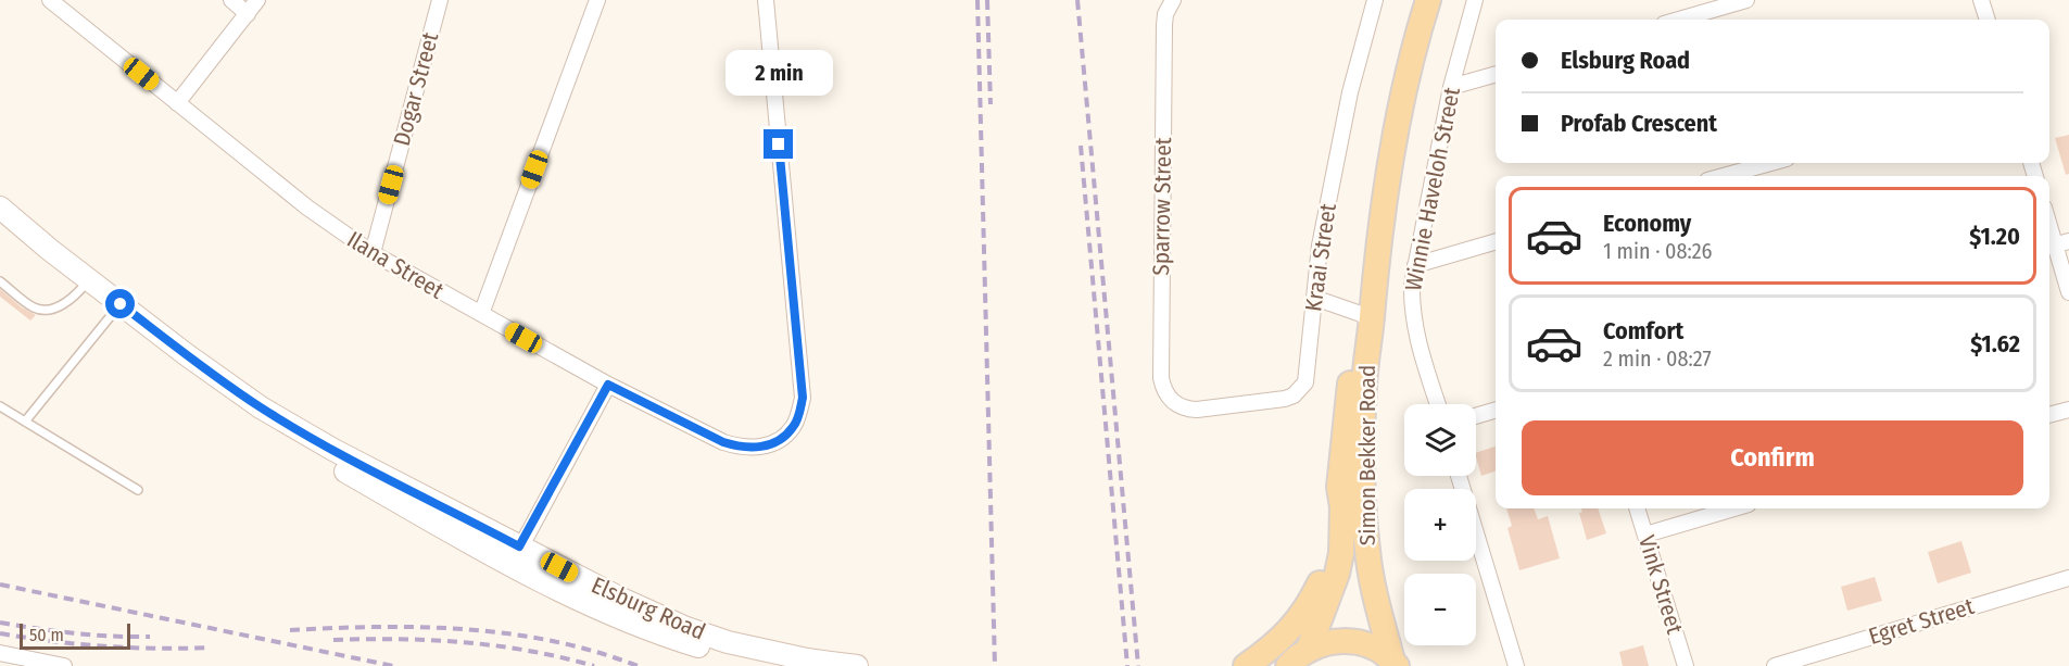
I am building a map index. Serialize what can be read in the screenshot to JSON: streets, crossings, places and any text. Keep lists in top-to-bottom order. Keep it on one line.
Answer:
{"streets":{"main road":["Simon Bekker Road","Elsburg Road"],"street":["Dogar Street","Winnie Haveloh Street","Sparrow Street","Kraai Street","Ilana Street","Vink Street","Egret Street"]},"crossings":[["Dogar Street","Ilana Street"],["Sparrow Street","Kraai Street"]],"scale_bar":"50 m","page":{"banner":["Elsburg Road","Profab Crescent"],"bubble":"2 min","list":[{"name":"Economy","note":"1 min · 08:26","value":"$1.20"},{"name":"Comfort","note":"2 min · 08:27","value":"$1.62"}],"map_buttons":["+","−"],"buttons":"Confirm","scale":"50 m"}}
